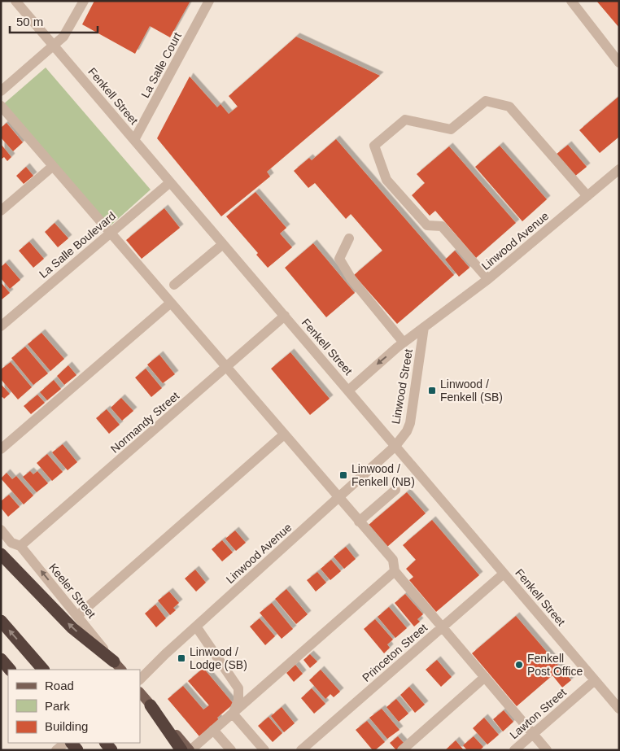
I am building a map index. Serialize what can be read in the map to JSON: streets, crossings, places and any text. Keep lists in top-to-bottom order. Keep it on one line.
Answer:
{"streets":{"street":["La Salle Court","Fenkell Street","Linwood Avenue","La Salle Boulevard","Linwood Street","Normandy Street","Keeler Street","Princeton Street","Lawton Street"]},"crossings":[["La Salle Court","Fenkell Street"],["Fenkell Street","Linwood Avenue"],["Fenkell Street","La Salle Boulevard"],["Fenkell Street","Linwood Street"],["Fenkell Street","Normandy Street"],["Fenkell Street","Princeton Street"],["Fenkell Street","Lawton Street"],["Linwood Avenue","Linwood Street"],["Normandy Street","Keeler Street"]],"one_way":["Keeler Street"],"places":{"transit":["Linwood / Fenkell (SB)","Linwood / Fenkell (NB)","Linwood / Lodge (SB)"],"other":["Fenkell Post Office"]},"legend":["Road","Park","Building"],"scale_bar":"50 m"}
